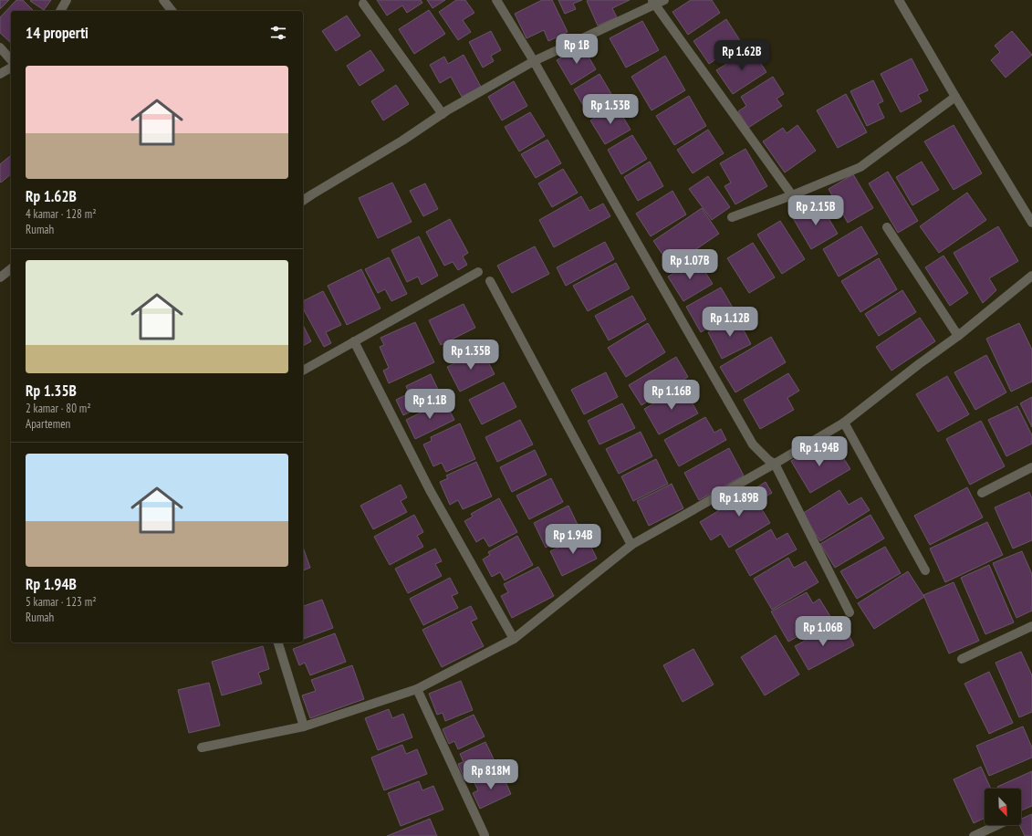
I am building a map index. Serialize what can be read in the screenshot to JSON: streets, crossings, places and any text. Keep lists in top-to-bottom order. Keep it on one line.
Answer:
{"north":"bottom right","page":{"heading":"14 properti","price":["Rp 1B","Rp 1.62B","Rp 1.53B","Rp 2.15B","Rp 1.07B","Rp 1.12B","Rp 1.35B","Rp 1.16B","Rp 1.1B","Rp 1.94B","Rp 1.89B","Rp 1.94B","Rp 1.06B","Rp 818M"],"list":[{"name":"Rp 1.62B","note":"4 kamar · 128 m² · Rumah"},{"name":"Rp 1.35B","note":"2 kamar · 80 m² · Apartemen"},{"name":"Rp 1.94B","note":"5 kamar · 123 m² · Rumah"}]}}
